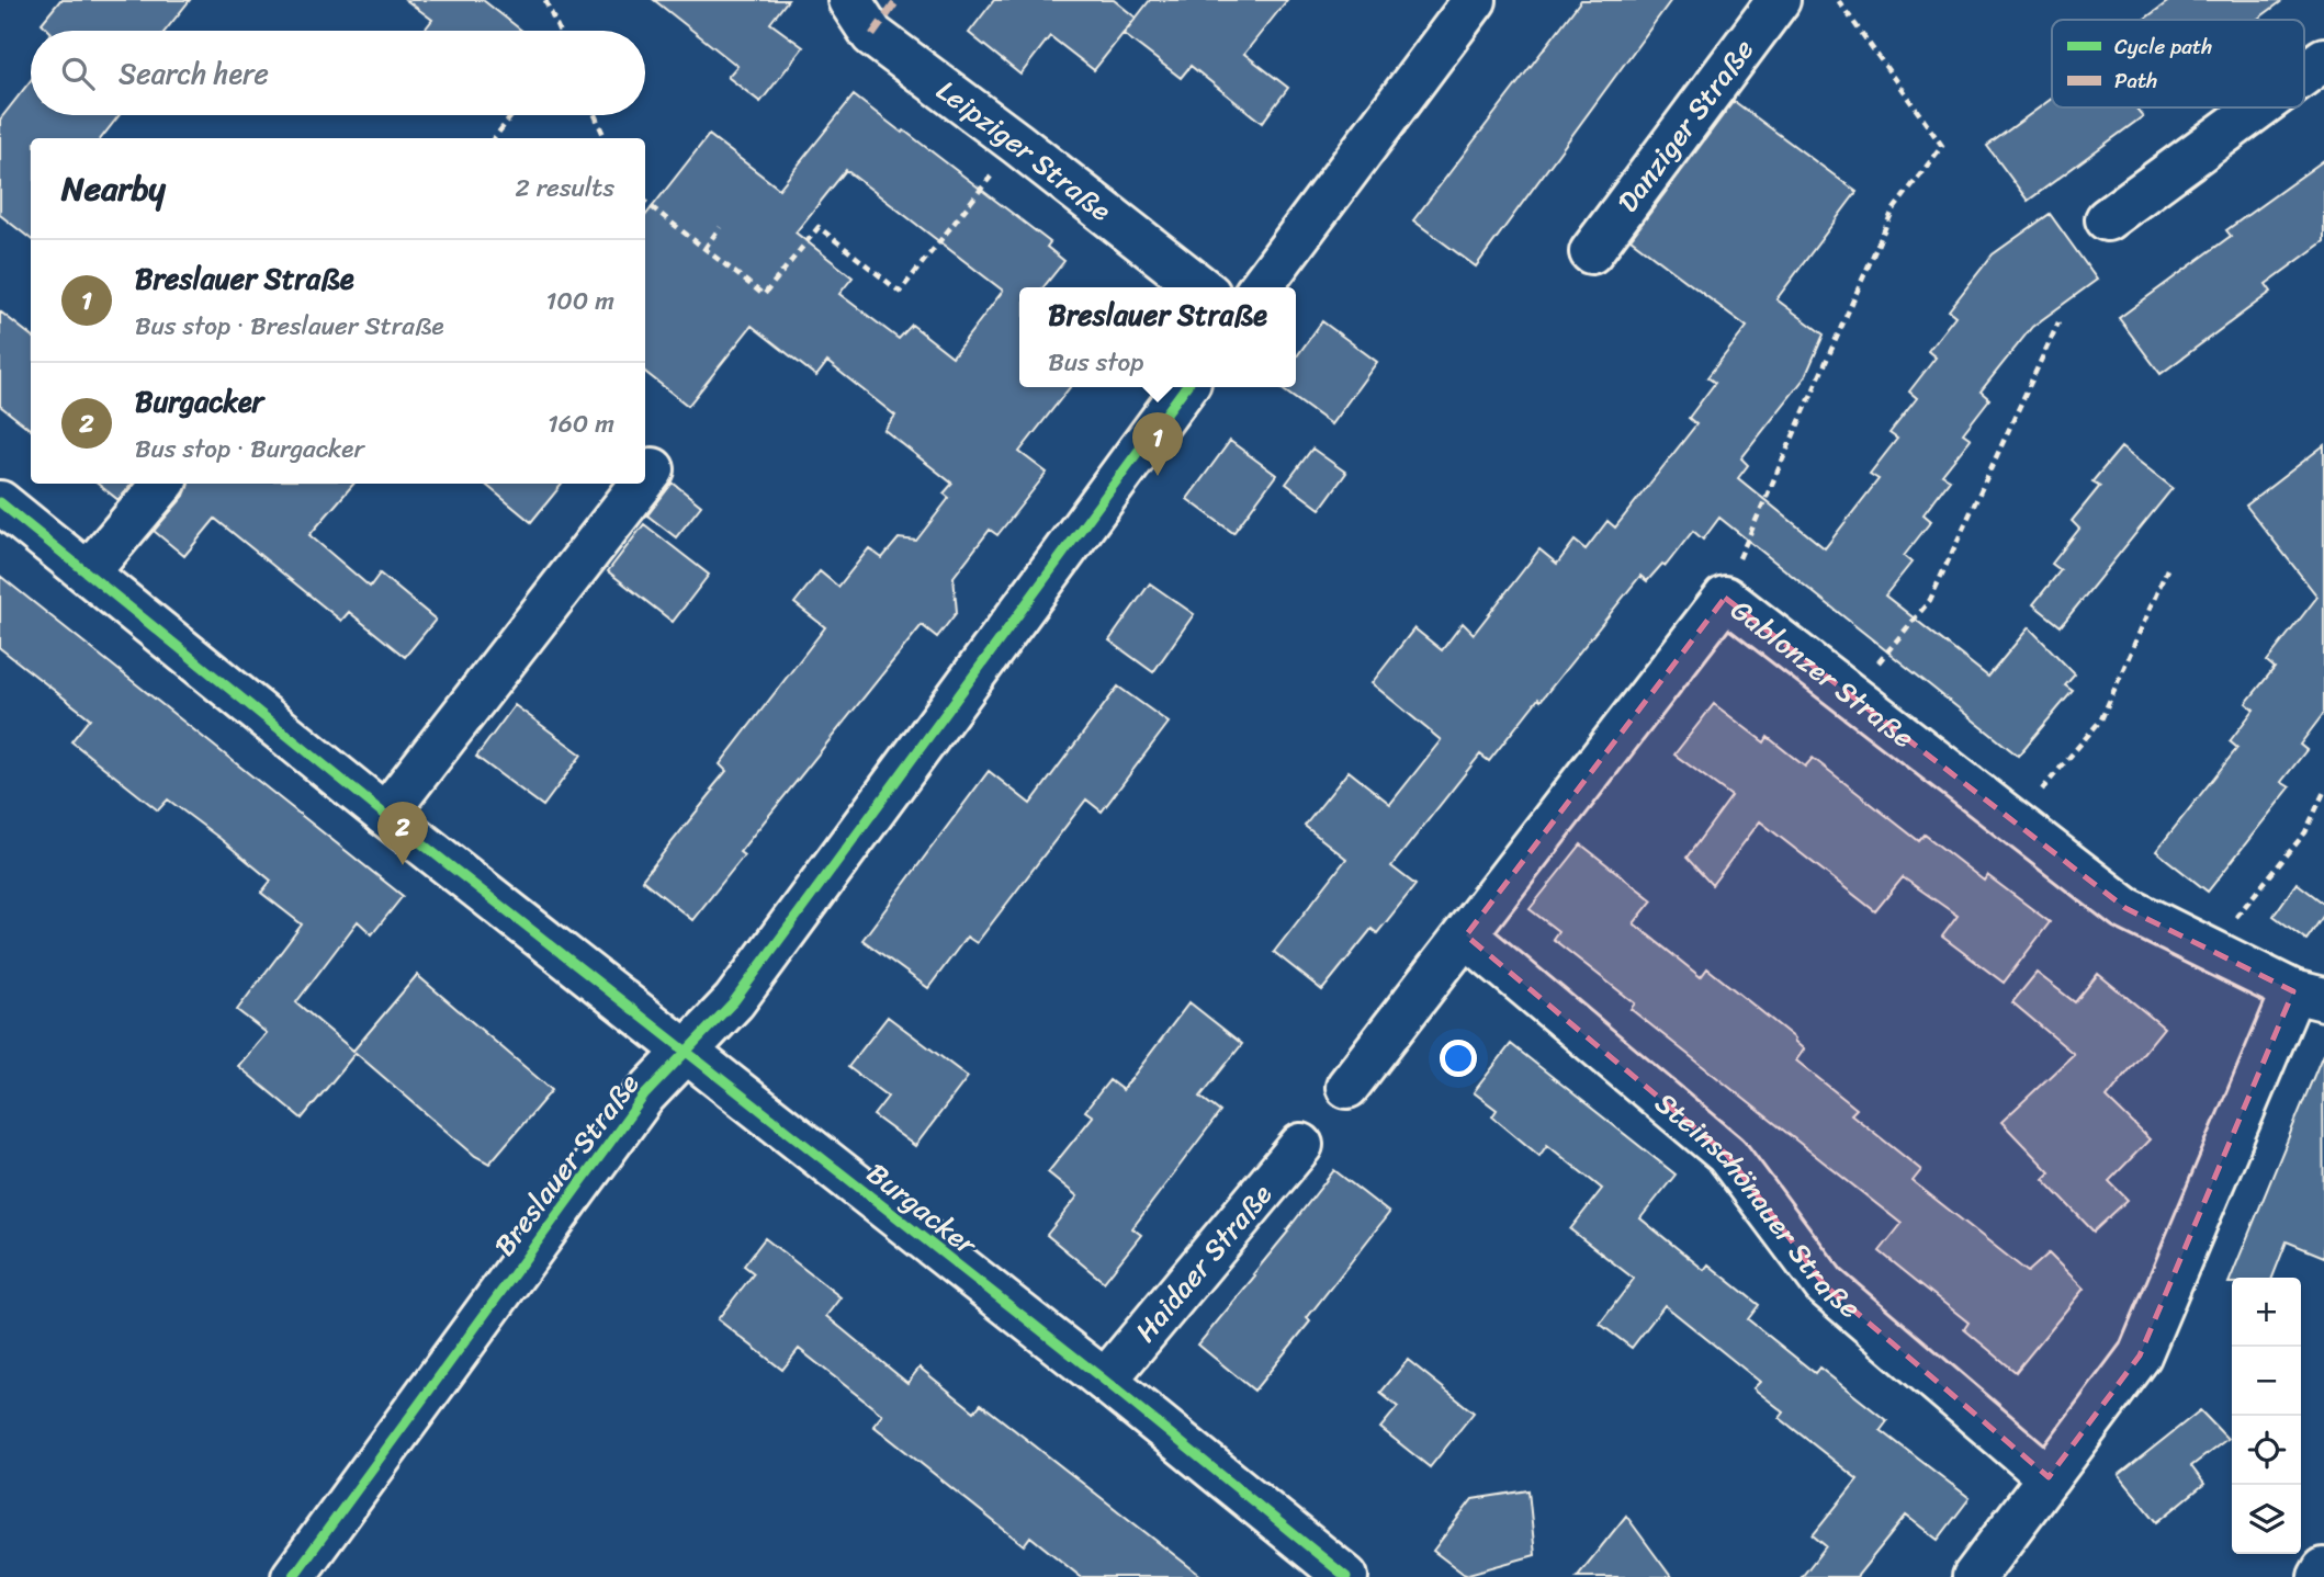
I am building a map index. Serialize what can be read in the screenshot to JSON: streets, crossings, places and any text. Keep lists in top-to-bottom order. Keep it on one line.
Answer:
{"streets":{"street":["Danziger Straße","Leipziger Straße","Gablonzer Straße","Breslauer Straße","Steinschönauer Straße","Burgacker","Haidaer Straße"]},"crossings":[["Gablonzer Straße","Steinschönauer Straße"],["Breslauer Straße","Burgacker"],["Burgacker","Haidaer Straße"]],"legend":["Cycle path","Path"],"page":{"search":"Search here","heading":["Nearby","2 results"],"list":[{"mark":"1","name":"Breslauer Straße","note":"Bus stop · Breslauer Straße","value":"100 m"},{"mark":"2","name":"Burgacker","note":"Bus stop · Burgacker","value":"160 m"}],"popup":["Breslauer Straße","Bus stop"],"pins":["1","2"],"map_buttons":["+","−"]}}
